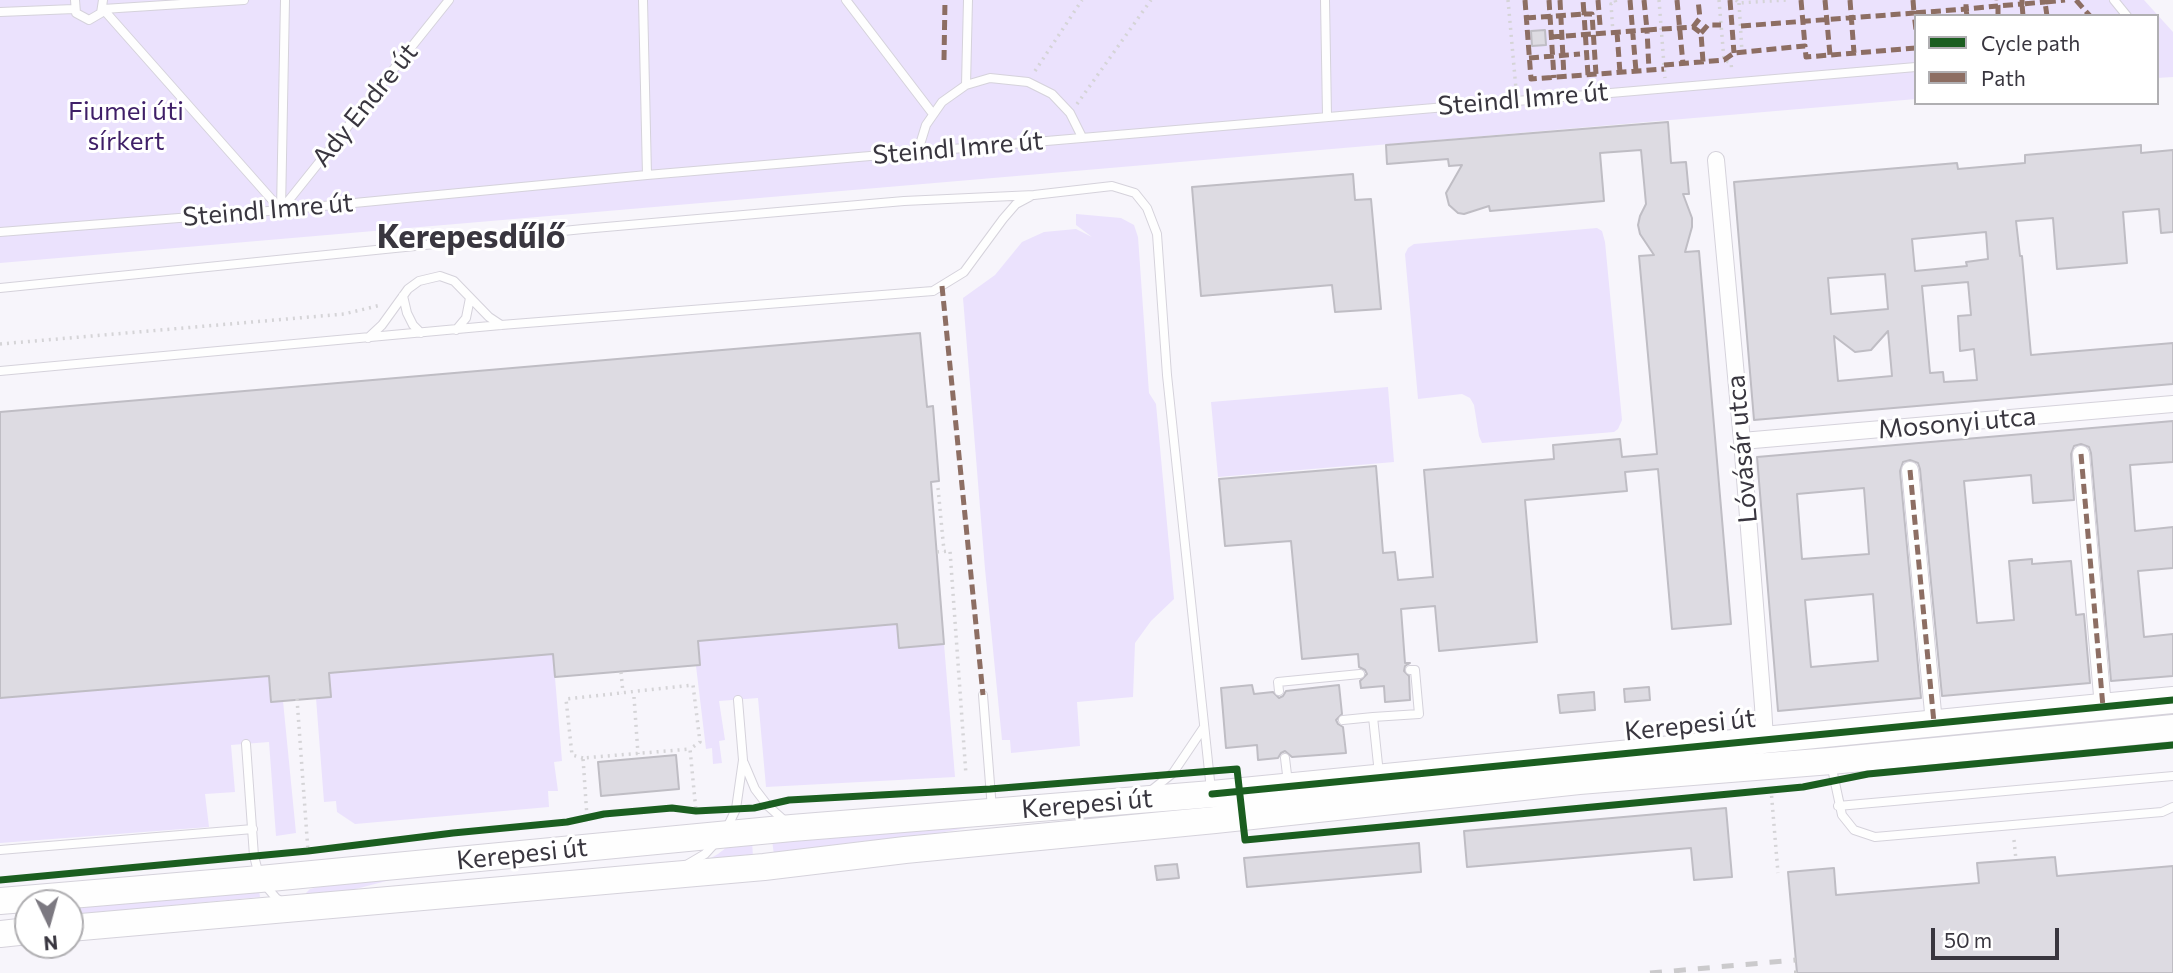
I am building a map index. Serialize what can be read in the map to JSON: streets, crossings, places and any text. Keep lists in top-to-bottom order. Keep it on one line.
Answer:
{"streets":{"main road":["Kerepesi út"],"street":["Mosonyi utca","Lóvásár utca"],"lane":["Steindl Imre út","Ady Endre út"]},"crossings":[["Steindl Imre út","Ady Endre út"],["Mosonyi utca","Lóvásár utca"],["Lóvásár utca","Kerepesi út"]],"districts":["Kerepesdűlő"],"parks":["Fiumei úti sírkert"],"legend":["Cycle path","Path"],"scale_bar":"50 m","north":"bottom"}
